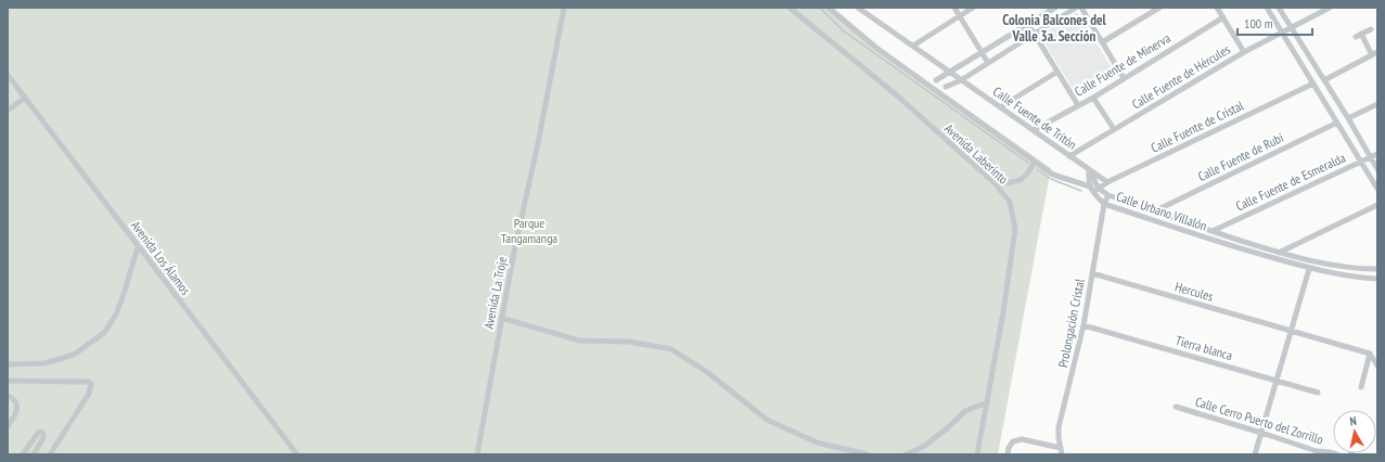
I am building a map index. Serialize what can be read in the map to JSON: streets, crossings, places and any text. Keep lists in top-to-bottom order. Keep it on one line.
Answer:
{"streets":{"street":["Calle Fuente de Minerva","Calle Fuente de Hércules","Calle Fuente de Tritón","Calle Fuente de Cristal","Avenida Laberinto","Calle Fuente de Rubí","Calle Fuente de Esmeralda","Calle Urbano Villalón","Avenida Los Álamos","Hercules","Avenida La Troje","Prolongación Cristal","Tierra blanca","Calle Cerro Puerto del Zorrillo"]},"crossings":[["Calle Fuente de Minerva","Calle Fuente de Tritón"],["Calle Fuente de Hércules","Calle Fuente de Tritón"],["Calle Fuente de Tritón","Calle Fuente de Cristal"],["Calle Fuente de Tritón","Calle Urbano Villalón"],["Calle Fuente de Cristal","Calle Urbano Villalón"],["Calle Fuente de Rubí","Calle Urbano Villalón"],["Calle Fuente de Esmeralda","Calle Urbano Villalón"],["Calle Urbano Villalón","Prolongación Cristal"],["Hercules","Prolongación Cristal"],["Prolongación Cristal","Tierra blanca"]],"districts":["Colonia Balcones del Valle 3a. Sección"],"parks":["Parque Tangamanga"],"scale_bar":"100 m","north":"top"}
